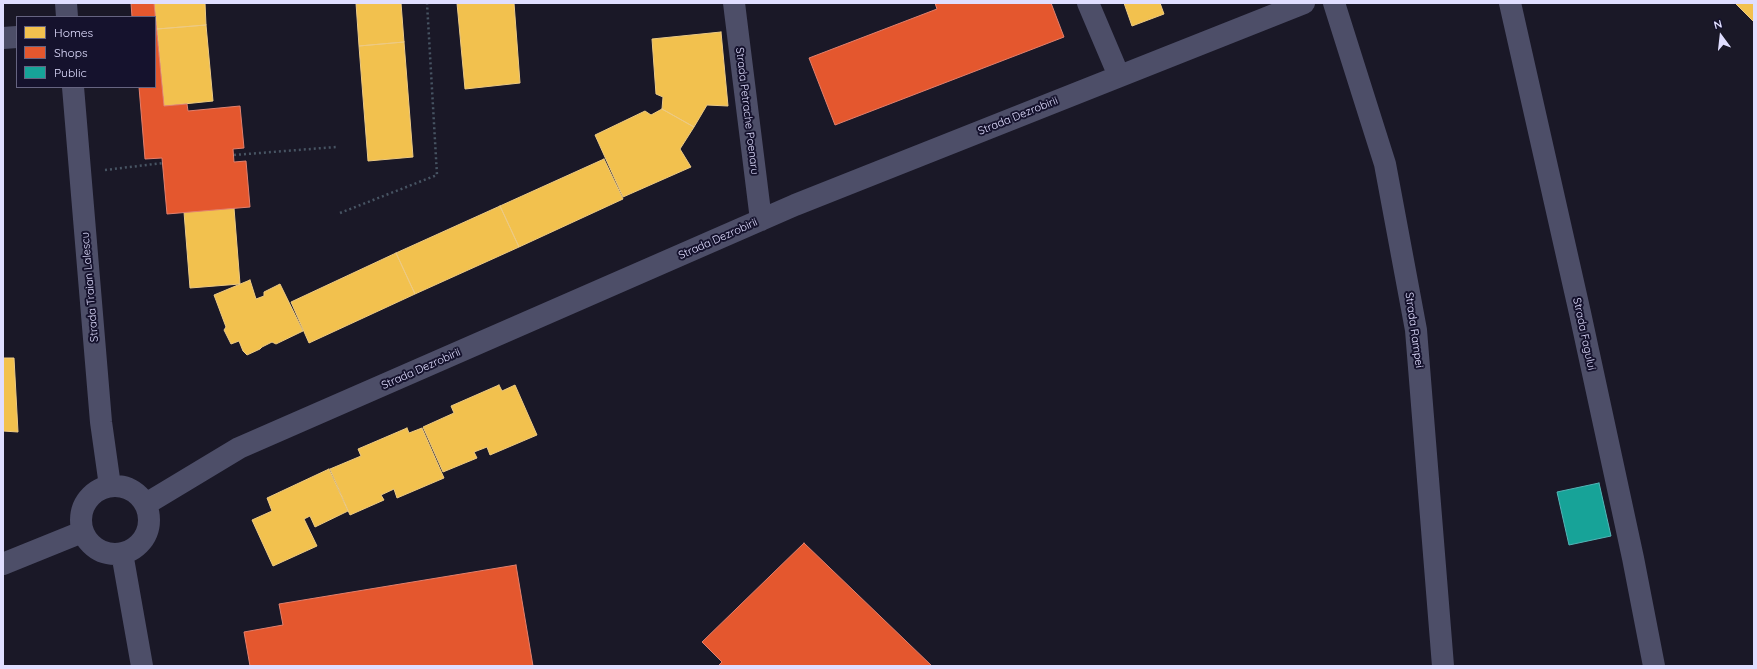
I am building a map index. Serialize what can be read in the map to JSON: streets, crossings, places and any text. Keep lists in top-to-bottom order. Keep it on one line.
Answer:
{"streets":{"street":["Strada Petrache Poenaru","Strada Dezrobirii","Strada Traian Lalescu","Strada Rampei","Strada Fagului"]},"crossings":[["Strada Petrache Poenaru","Strada Dezrobirii"],["Strada Dezrobirii","Strada Traian Lalescu"]],"legend":["Homes","Shops","Public"],"north":"top"}
